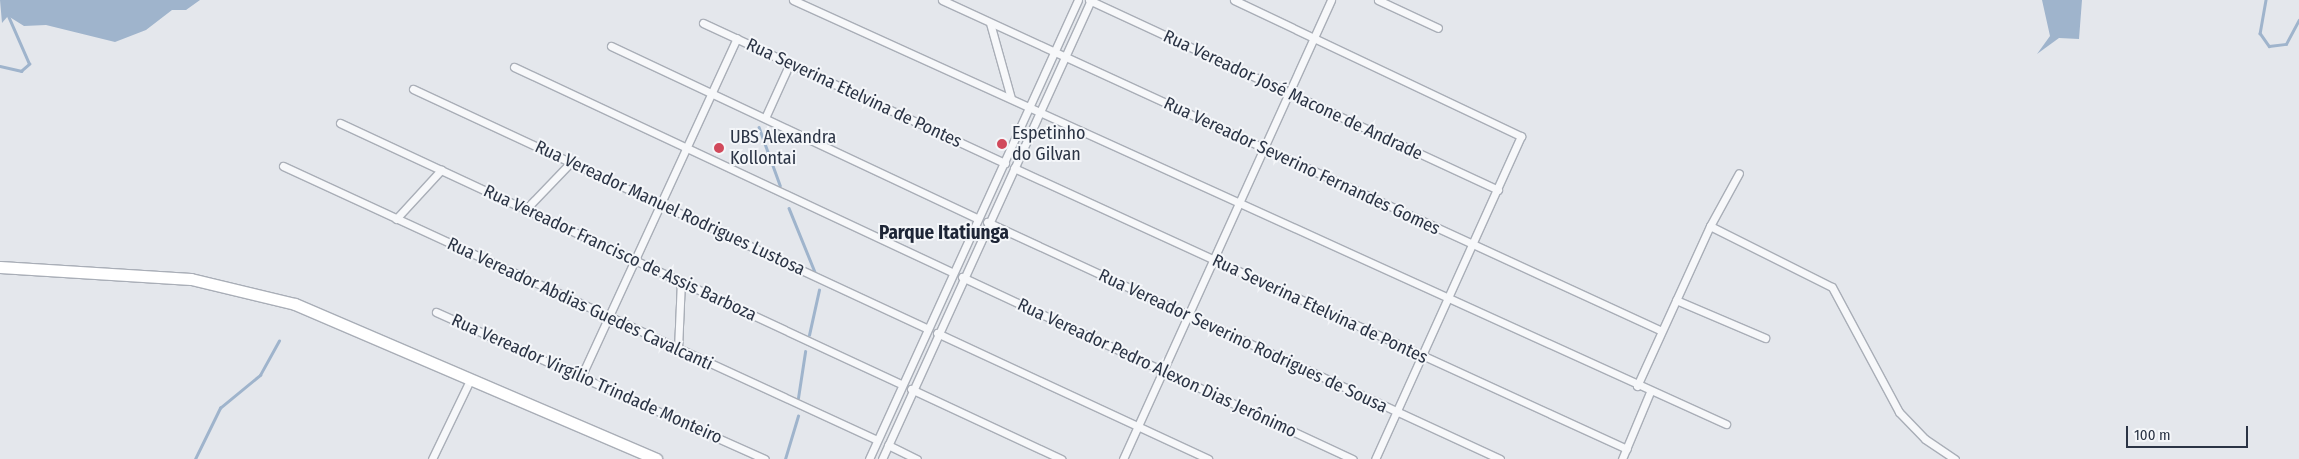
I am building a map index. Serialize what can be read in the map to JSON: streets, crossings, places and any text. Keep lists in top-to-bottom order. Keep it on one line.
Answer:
{"streets":{"street":["Rua Severina Etelvina de Pontes","Rua Vereador José Macone de Andrade","Rua Vereador Severino Fernandes Gomes","Rua Vereador Manuel Rodrigues Lustosa","Rua Vereador Francisco de Assis Barboza","Rua Vereador Abdias Guedes Cavalcanti","Rua Vereador Severino Rodrigues de Sousa","Rua Vereador Pedro Alexon Dias Jerônimo","Rua Vereador Virgílio Trindade Monteiro"]},"districts":["Parque Itatiunga"],"places":["Espetinho do Gilvan","UBS Alexandra Kollontai"],"scale_bar":"100 m"}
